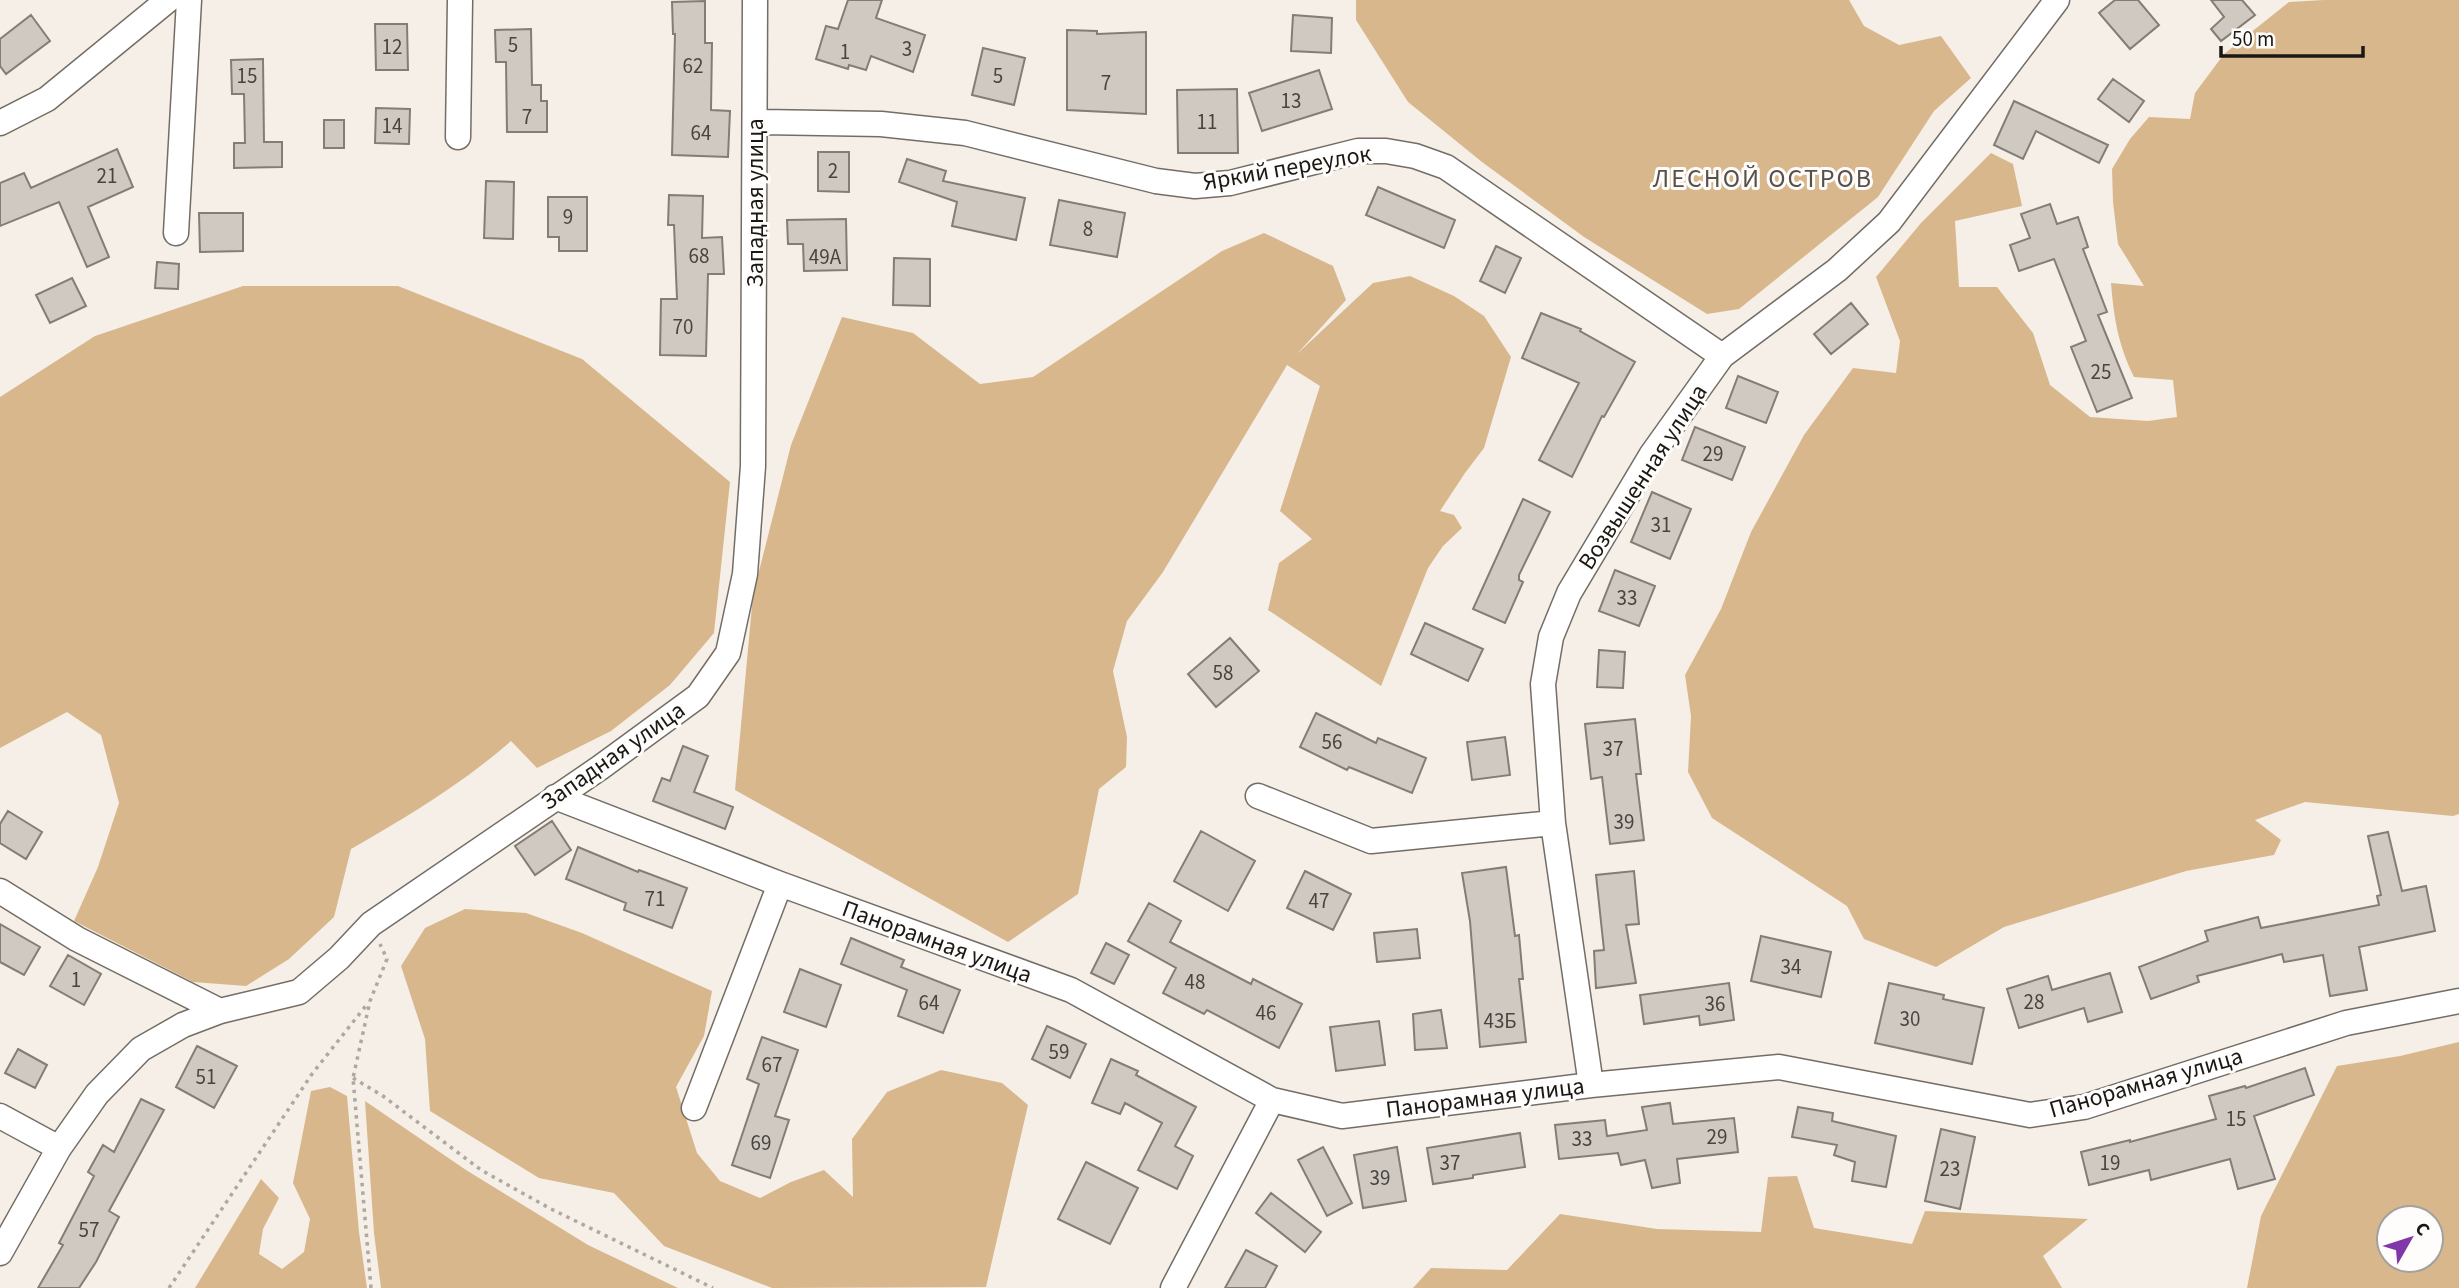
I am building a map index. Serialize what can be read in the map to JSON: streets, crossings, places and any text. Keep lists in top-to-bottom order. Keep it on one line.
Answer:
{"streets":{"street":["Яркий переулок","Западная улица","Возвышенная улица","Панорамная улица"]},"crossings":[["Яркий переулок","Западная улица"],["Яркий переулок","Возвышенная улица"],["Западная улица","Панорамная улица"],["Возвышенная улица","Панорамная улица"]],"districts":["ЛЕСНОЙ ОСТРОВ"],"house_numbers":["5","12","3","1","62","15","5","7","13","7","11","14","64","2","21","9","8","68","49А","70","25","29","31","33","58","56","37","39","71","47","34","1","48","28","64","36","46","30","43Б","59","67","51","15","29","33","69","37","19","23","39","57"],"scale_bar":"50 m","north":"top right"}
